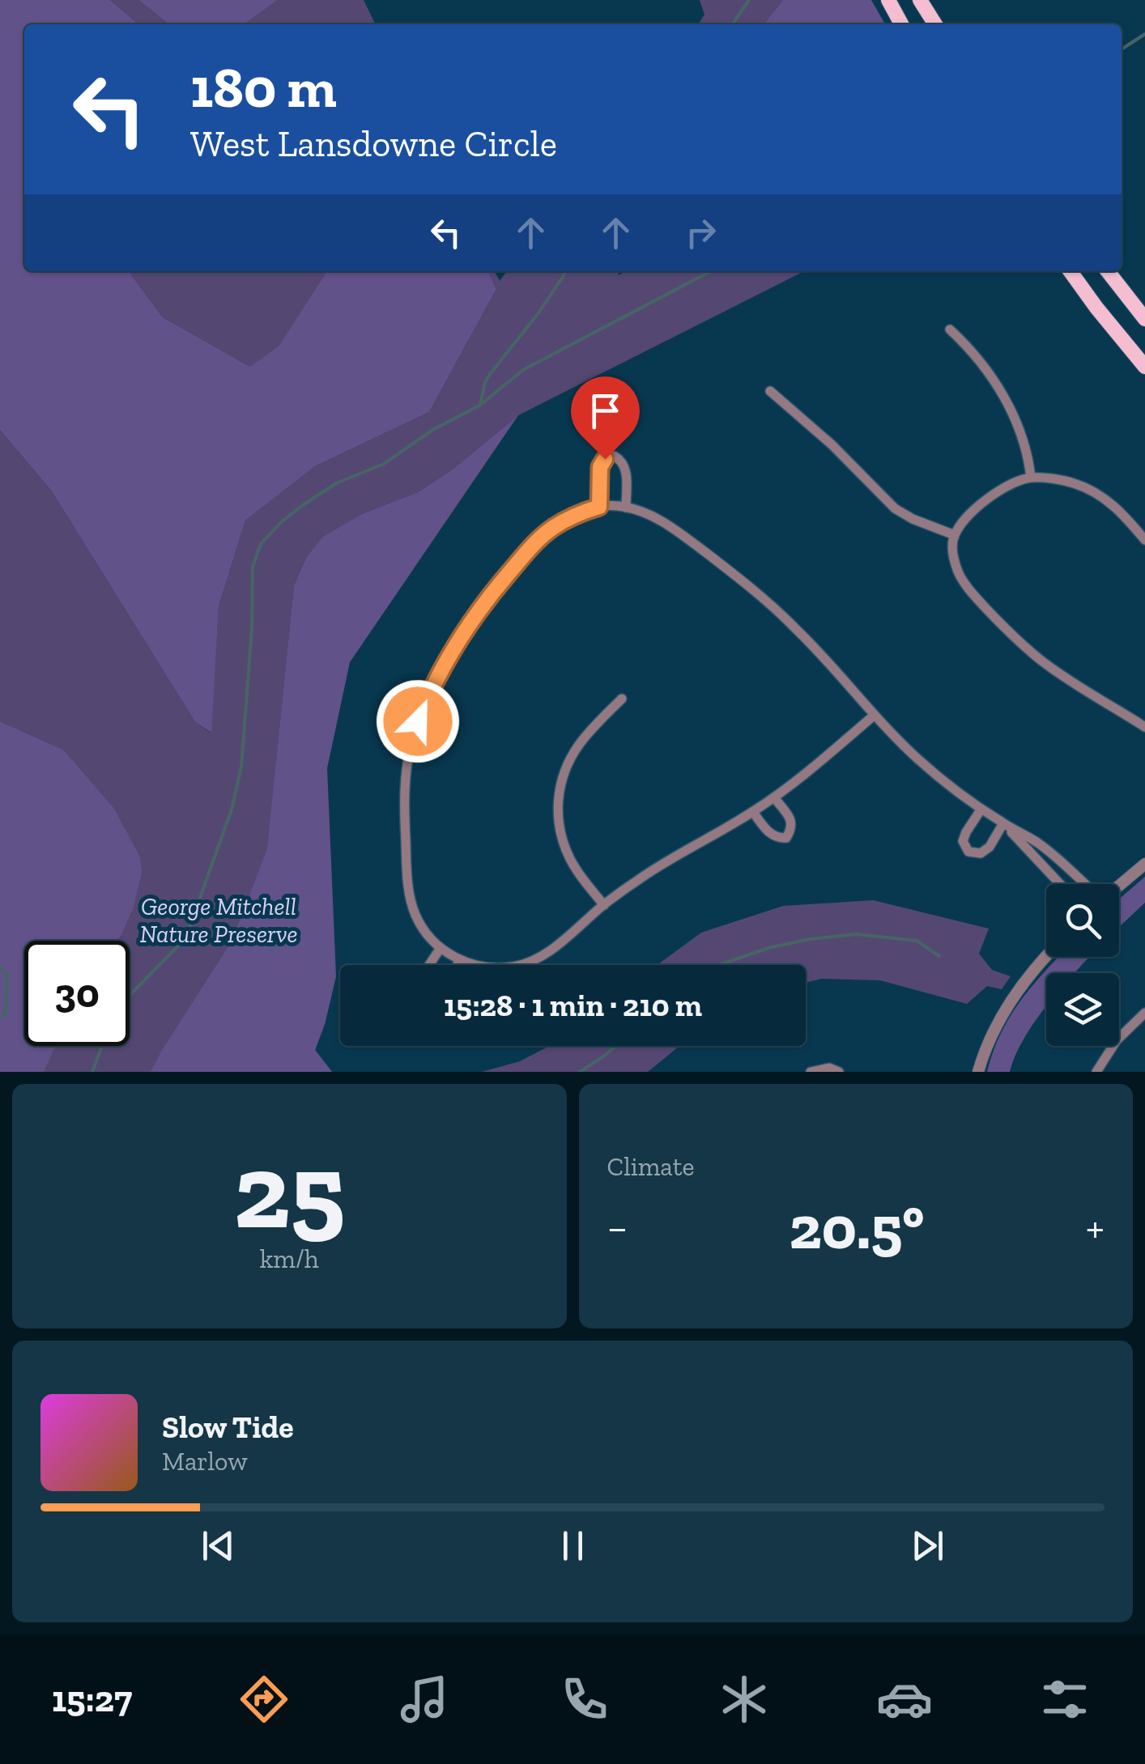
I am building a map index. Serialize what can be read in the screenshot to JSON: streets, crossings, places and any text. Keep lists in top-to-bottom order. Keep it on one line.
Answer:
{"parks":["George Mitchell Nature Preserve"],"page":{"turn":["180 m","West Lansdowne Circle"],"limit":"30","trip":"15:28 · 1 min · 210 m","tile":[["25","km/h"],"Climate"],"heat":["−","20.5°","+"],"song":["Slow Tide","Marlow"],"tabs":"15:27"}}
